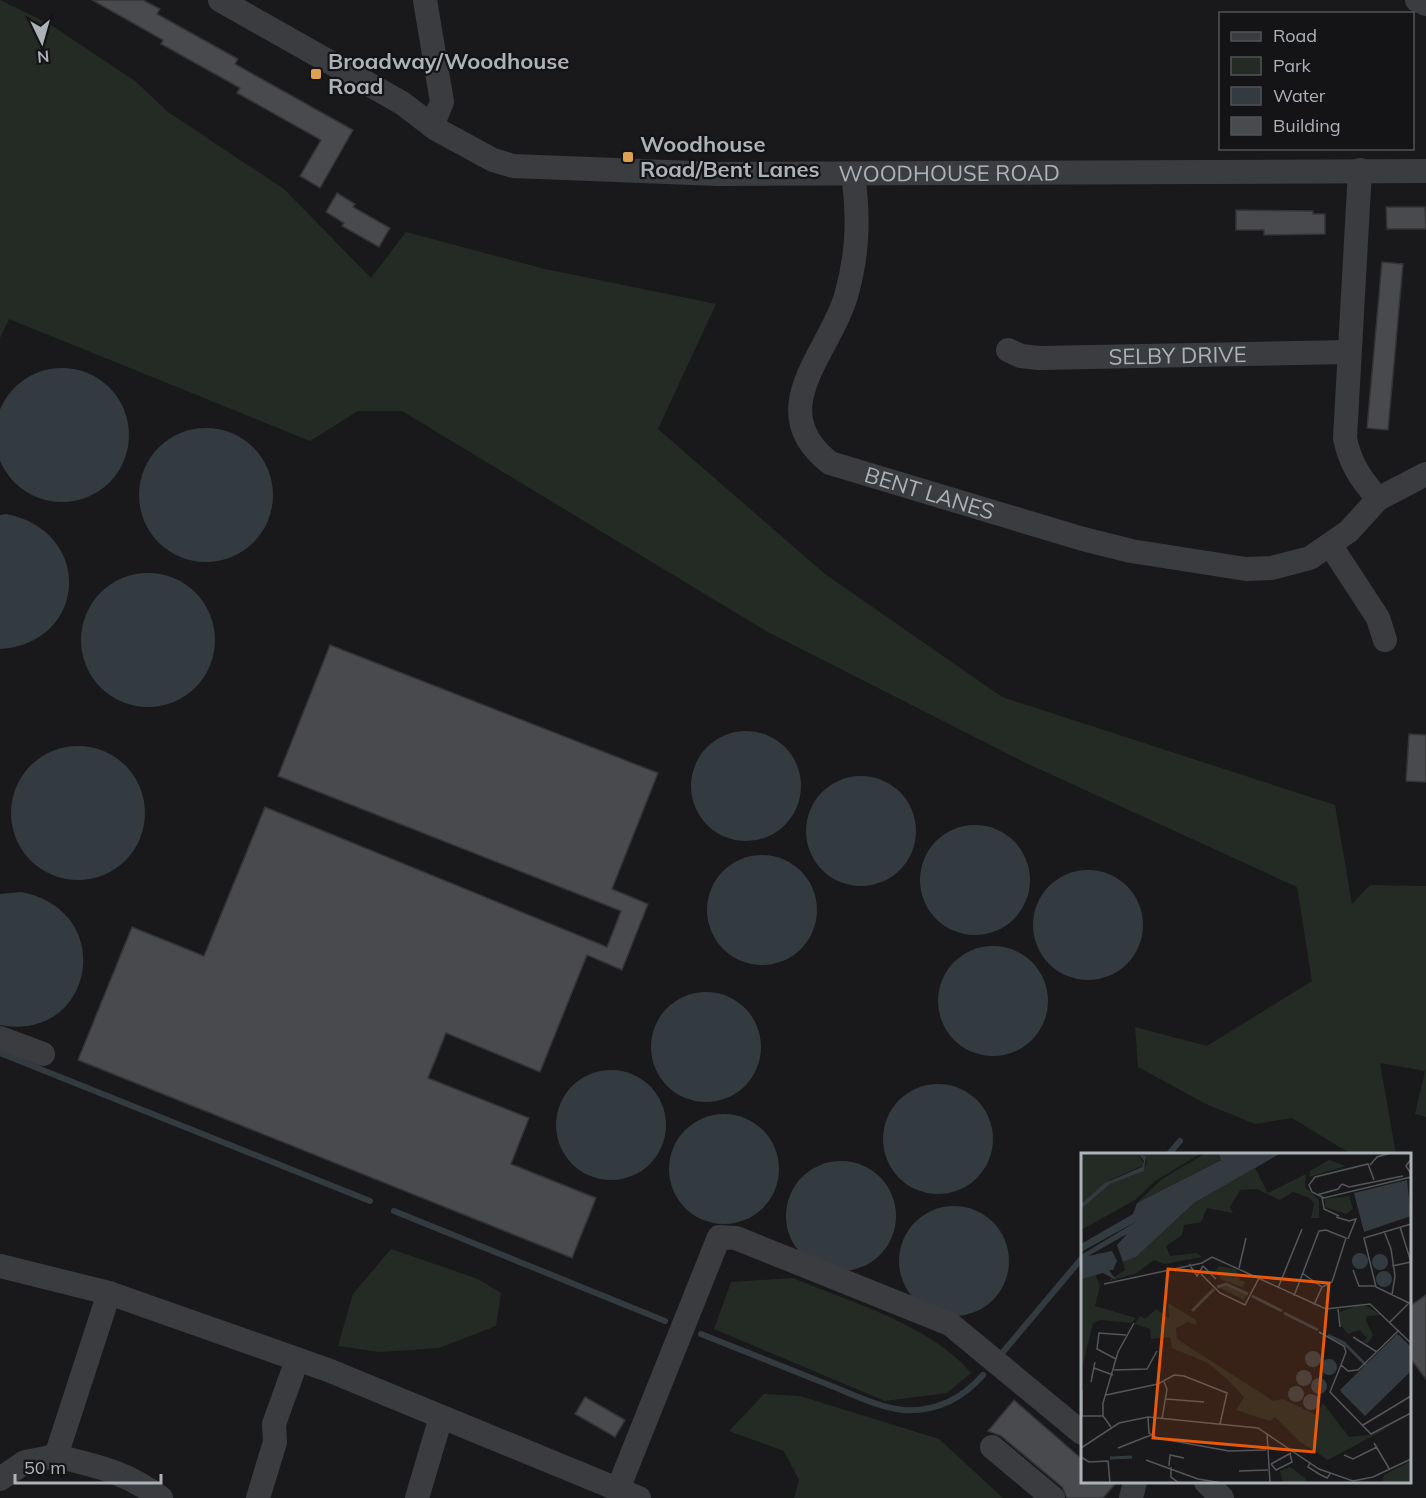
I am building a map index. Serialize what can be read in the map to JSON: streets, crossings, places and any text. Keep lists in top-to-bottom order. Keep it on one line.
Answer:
{"streets":{"street":["WOODHOUSE ROAD","SELBY DRIVE","BENT LANES"]},"crossings":[["WOODHOUSE ROAD","BENT LANES"]],"places":{"transit":["Broadway/Woodhouse Road","Woodhouse Road/Bent Lanes"]},"legend":["Road","Park","Water","Building"],"scale_bar":"50 m","north":"bottom"}
